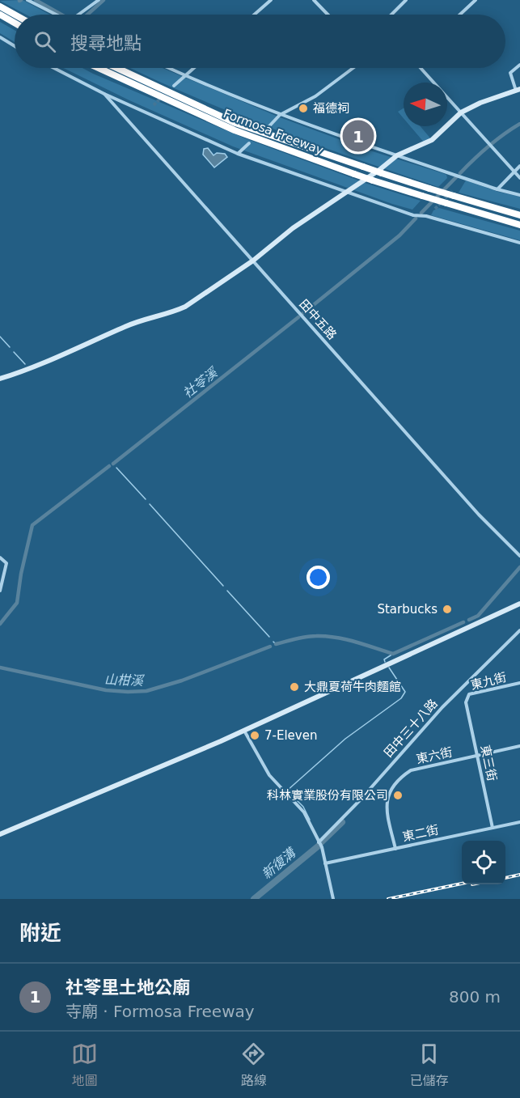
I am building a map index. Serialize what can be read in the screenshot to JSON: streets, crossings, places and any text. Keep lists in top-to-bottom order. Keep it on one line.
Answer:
{"streets":{"highway":["Formosa Freeway"],"street":["田中五路","東九街","田中三十八路","東六街","東三街","東二街"]},"crossings":[["東九街","東三街"],["東六街","東三街"],["東六街","東二街"],["東三街","東二街"]],"water":["社苓溪","山柑溪","新復溝"],"places":["福德祠","Starbucks","大鼎夏荷牛肉麵館","7-Eleven","科林實業股份有限公司"],"north":"left","page":{"search":"搜尋地點","pins":"1","heading":"附近","list":[{"mark":"1","name":"社苓里土地公廟","note":"寺廟 · Formosa Freeway","value":"800 m"}],"nav":["地圖","路線","已儲存"]}}
